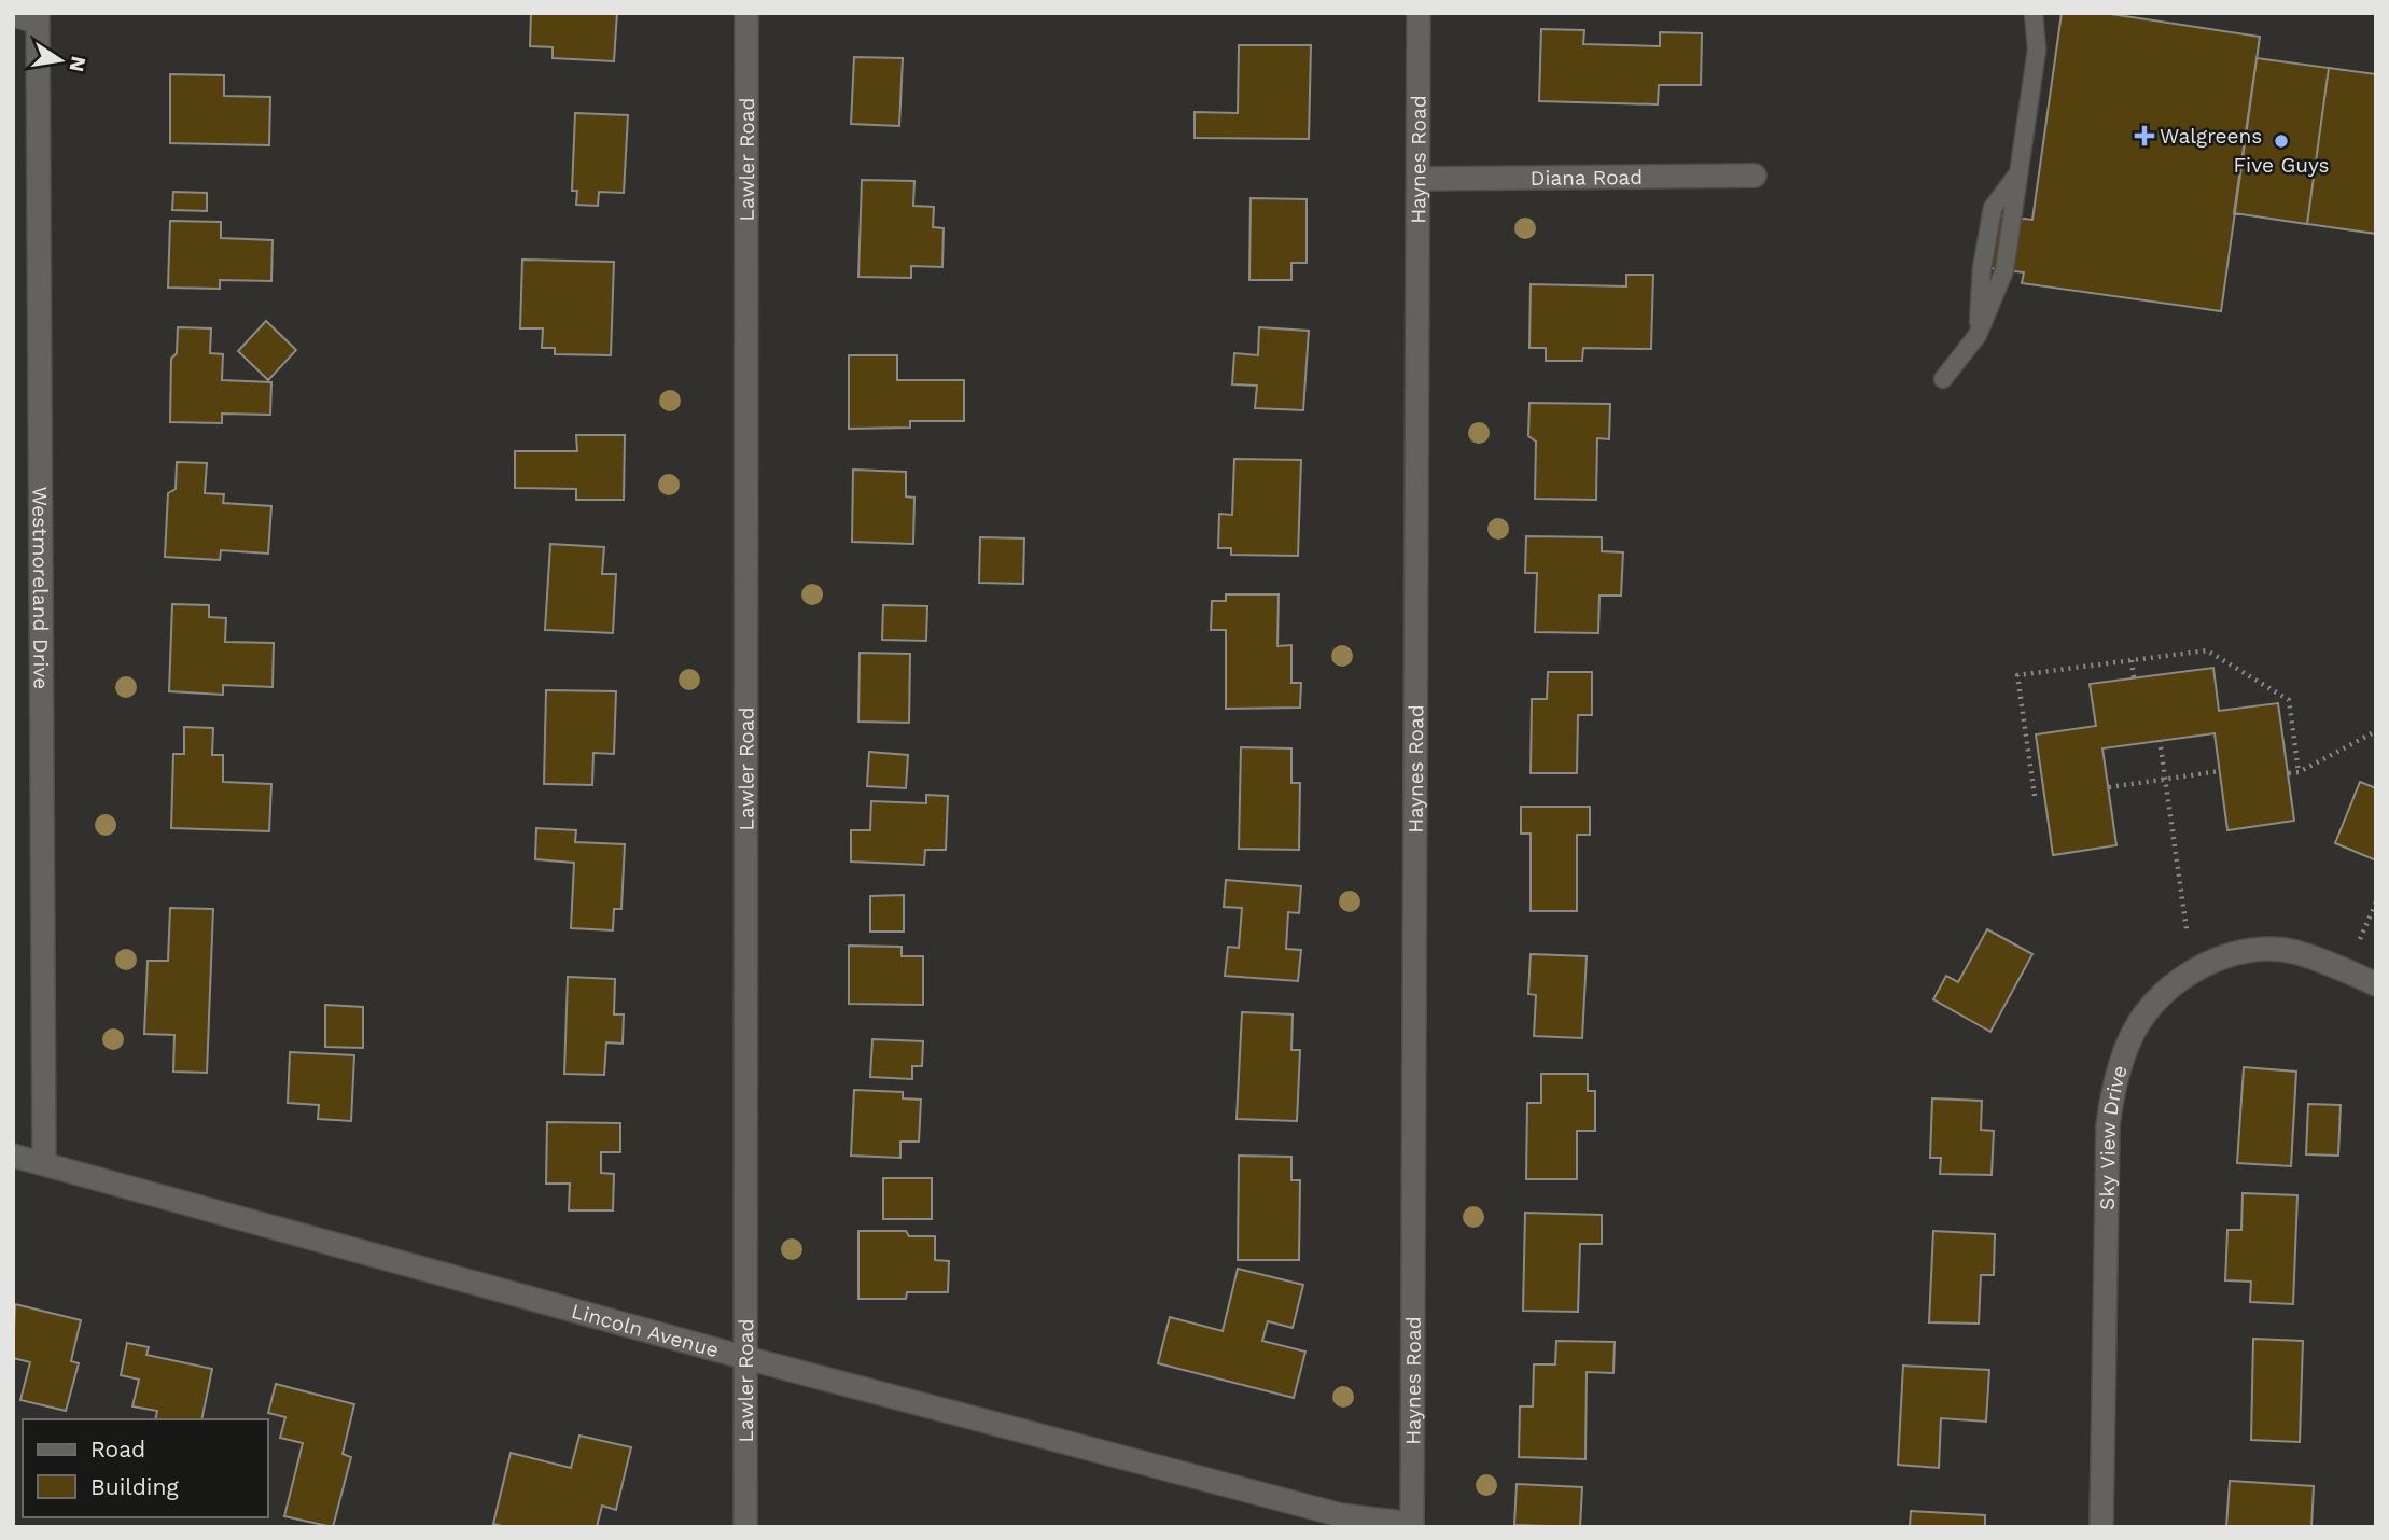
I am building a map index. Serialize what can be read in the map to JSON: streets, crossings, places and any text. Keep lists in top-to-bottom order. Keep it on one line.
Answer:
{"streets":{"street":["Lawler Road","Haynes Road","Diana Road","Westmoreland Drive","Sky View Drive","Lincoln Avenue"]},"crossings":[["Lawler Road","Lincoln Avenue"],["Haynes Road","Diana Road"],["Haynes Road","Lincoln Avenue"],["Westmoreland Drive","Lincoln Avenue"]],"places":{"health":["Walgreens"],"other":["Five Guys"]},"legend":["Road","Building"],"north":"right"}
